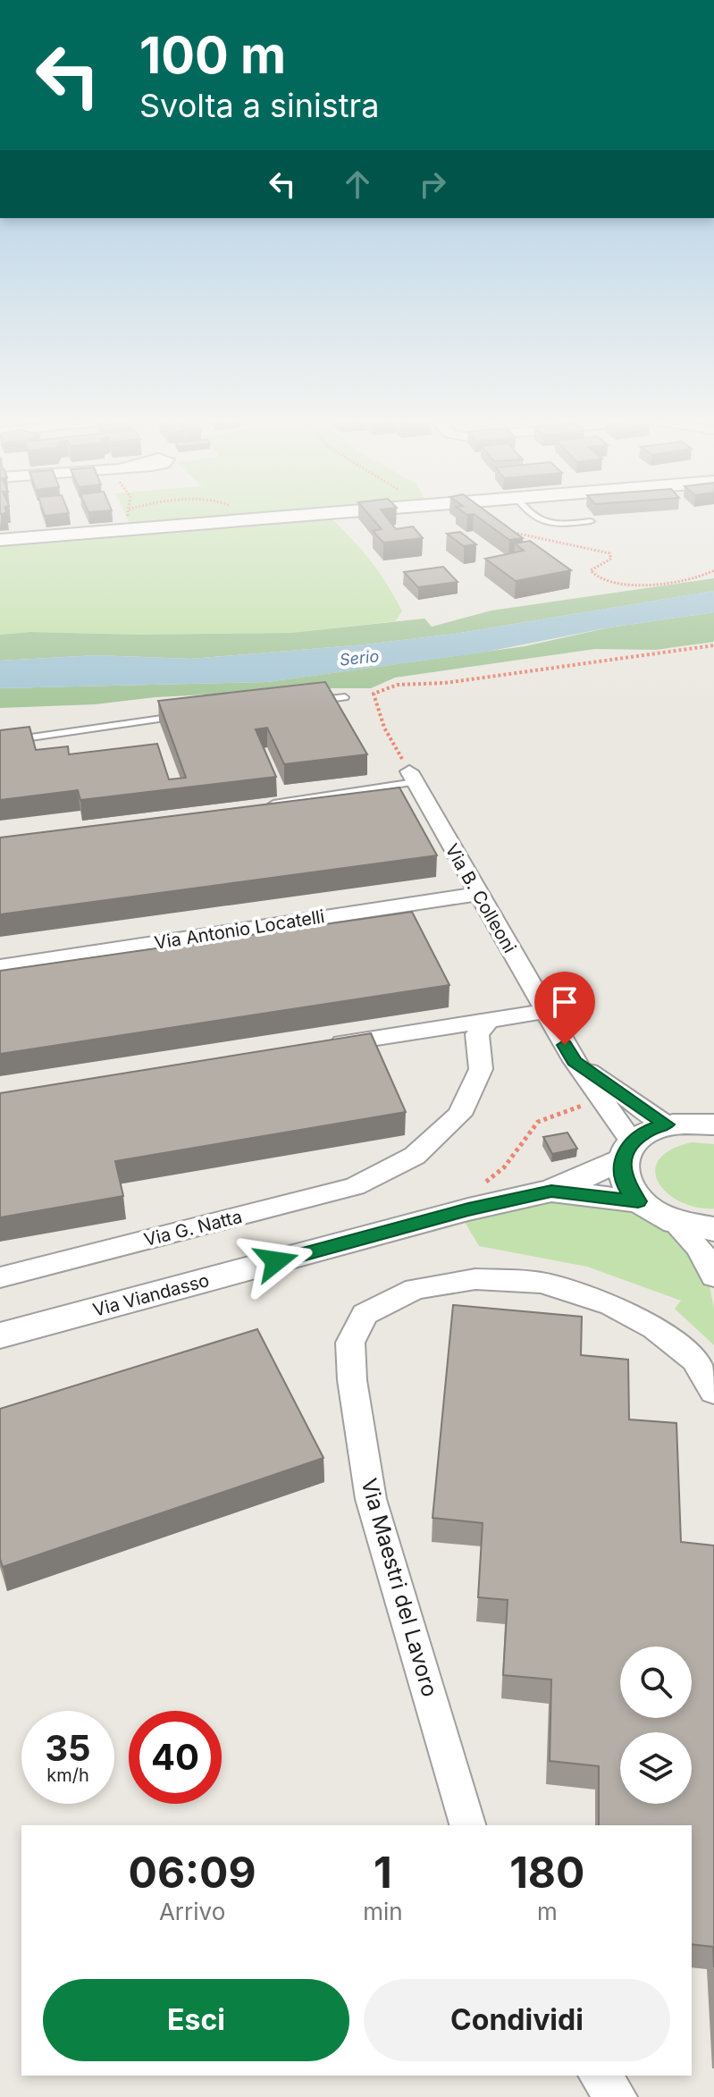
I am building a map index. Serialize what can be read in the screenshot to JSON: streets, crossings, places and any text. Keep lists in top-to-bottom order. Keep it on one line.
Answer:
{"streets":{"street":["Via B. Colleoni","Via Antonio Locatelli","Via G. Natta","Via Viandasso","Via Maestri del Lavoro"]},"crossings":[["Via B. Colleoni","Via Antonio Locatelli"],["Via B. Colleoni","Via Viandasso"]],"water":["Serio"],"page":{"turn":["100 m","Svolta a sinistra"],"speed":"35 km/h","limit":"40","eta":["06:09","Arrivo","1","min","180","m"],"buttons":["Esci","Condividi"]}}
